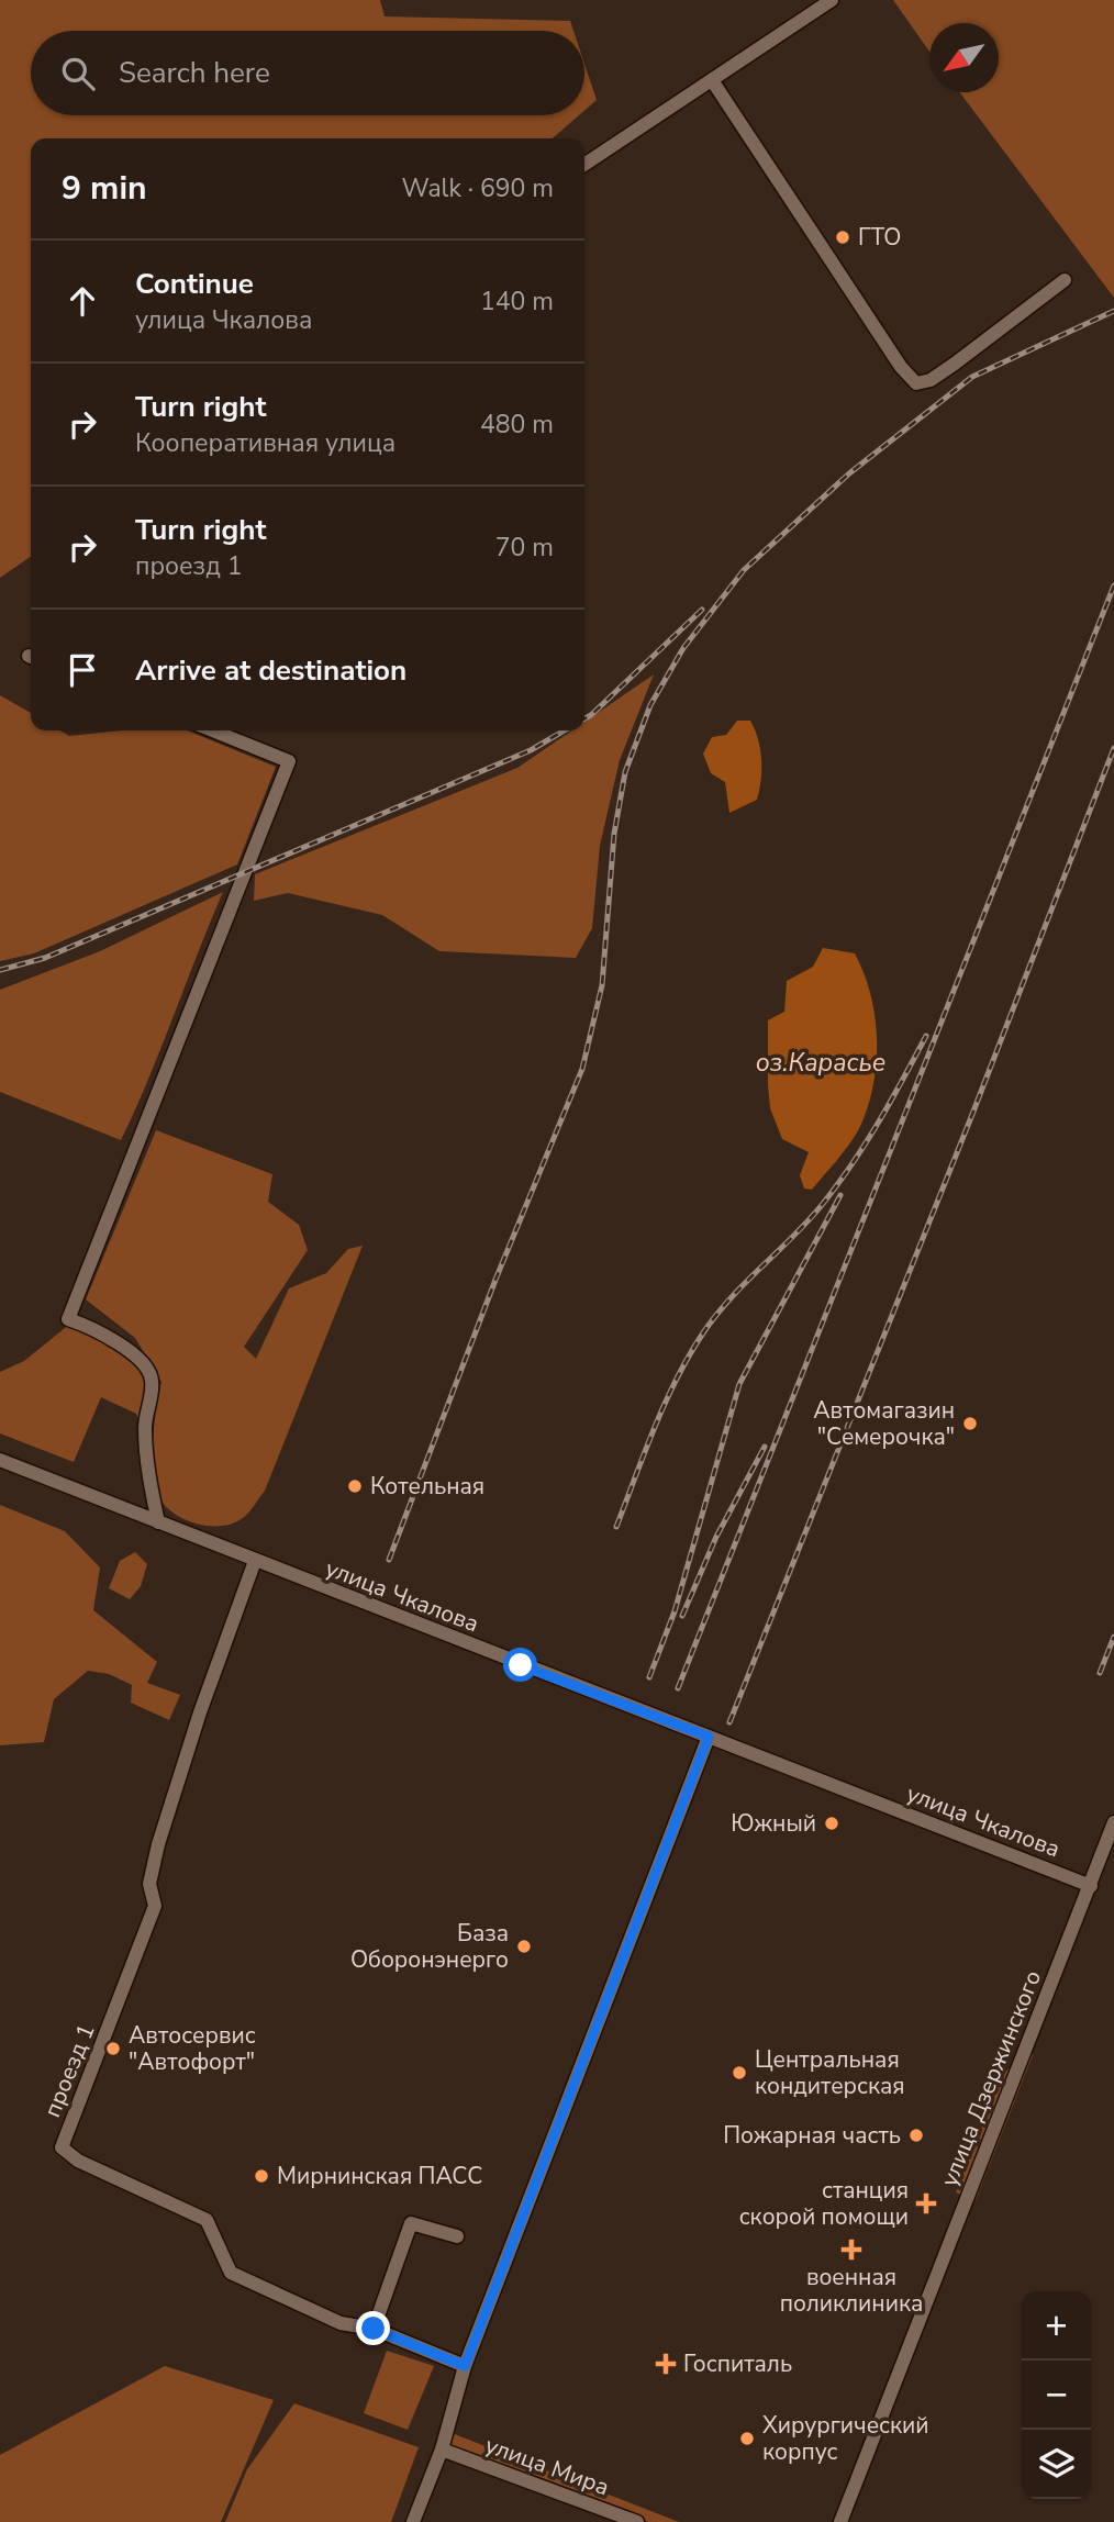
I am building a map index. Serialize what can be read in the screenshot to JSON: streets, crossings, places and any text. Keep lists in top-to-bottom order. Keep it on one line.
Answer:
{"streets":{"street":["улица Чкалова","проезд 1","улица Дзержинского","улица Мира"]},"crossings":[["улица Чкалова","проезд 1"],["улица Чкалова","улица Дзержинского"]],"water":["оз.Карасье"],"places":{"other":["ГТО","Автомагазин \"Семерочка\"","Котельная","Южный","База Оборонэнерго","Автосервис \"Автофорт\"","Центральная кондитерская","Пожарная часть","Мирнинская ПАСС","Хирургический корпус"],"health":["станция скорой помощи","военная поликлиника","Госпиталь"]},"north":"bottom left","page":{"search":"Search here","heading":["9 min","Walk · 690 m"],"list":[["Continue","улица Чкалова","140 m"],["Turn right","Кооперативная улица","480 m"],["Turn right","проезд 1","70 m"],"Arrive at destination"],"map_buttons":["+","−"]}}
